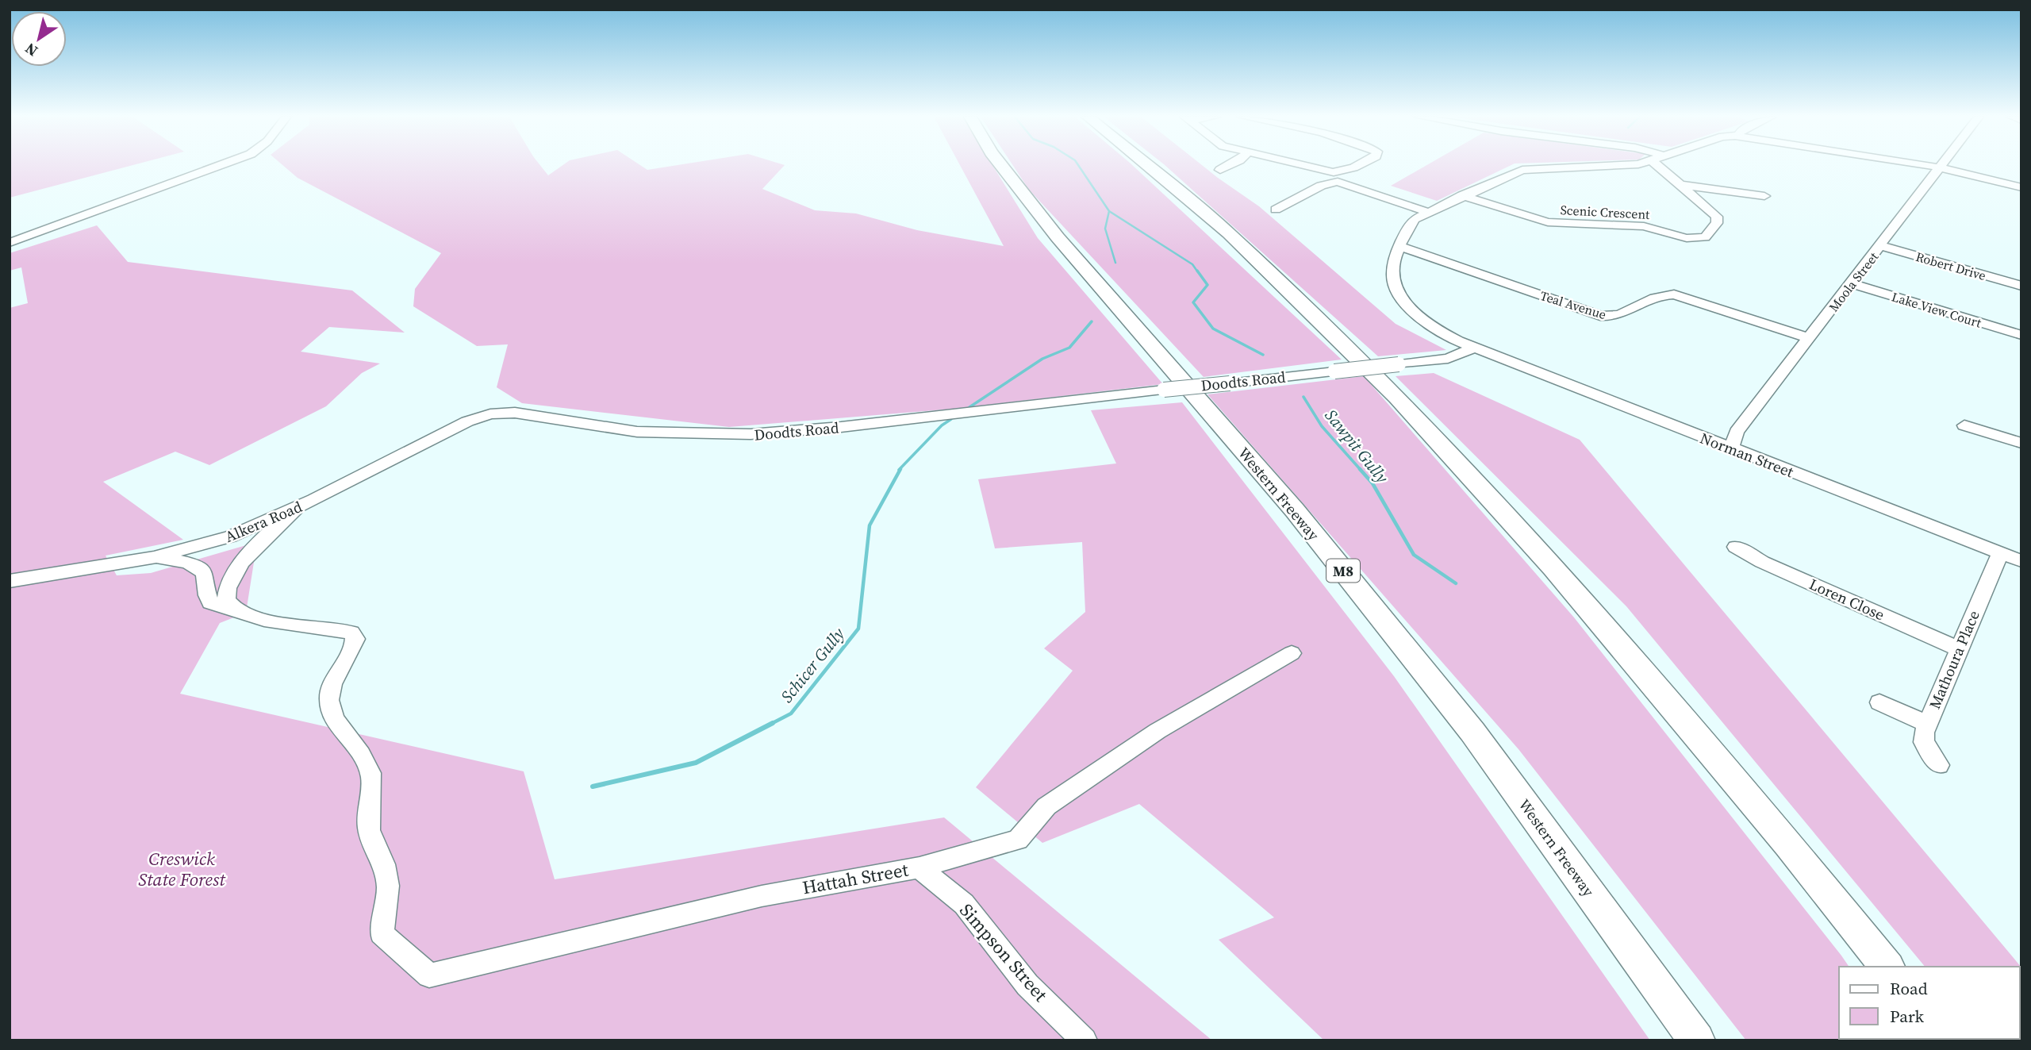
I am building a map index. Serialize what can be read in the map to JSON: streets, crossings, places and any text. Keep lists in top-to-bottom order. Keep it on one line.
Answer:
{"streets":{"highway":["Western Freeway","M8"],"street":["Scenic Crescent","Robert Drive","Moola Street","Teal Avenue","Lake View Court","Doodts Road","Norman Street","Alkera Road","Loren Close","Mathoura Place","Hattah Street","Simpson Street"]},"crossings":[["Robert Drive","Moola Street"],["Moola Street","Teal Avenue"],["Moola Street","Lake View Court"],["Moola Street","Norman Street"],["Doodts Road","Norman Street"],["Doodts Road","Alkera Road"],["Norman Street","Mathoura Place"],["Loren Close","Mathoura Place"],["Hattah Street","Simpson Street"]],"water":["Sawpit Gully","Schicer Gully"],"parks":["Creswick State Forest"],"legend":["Road","Park"],"north":"bottom left"}
